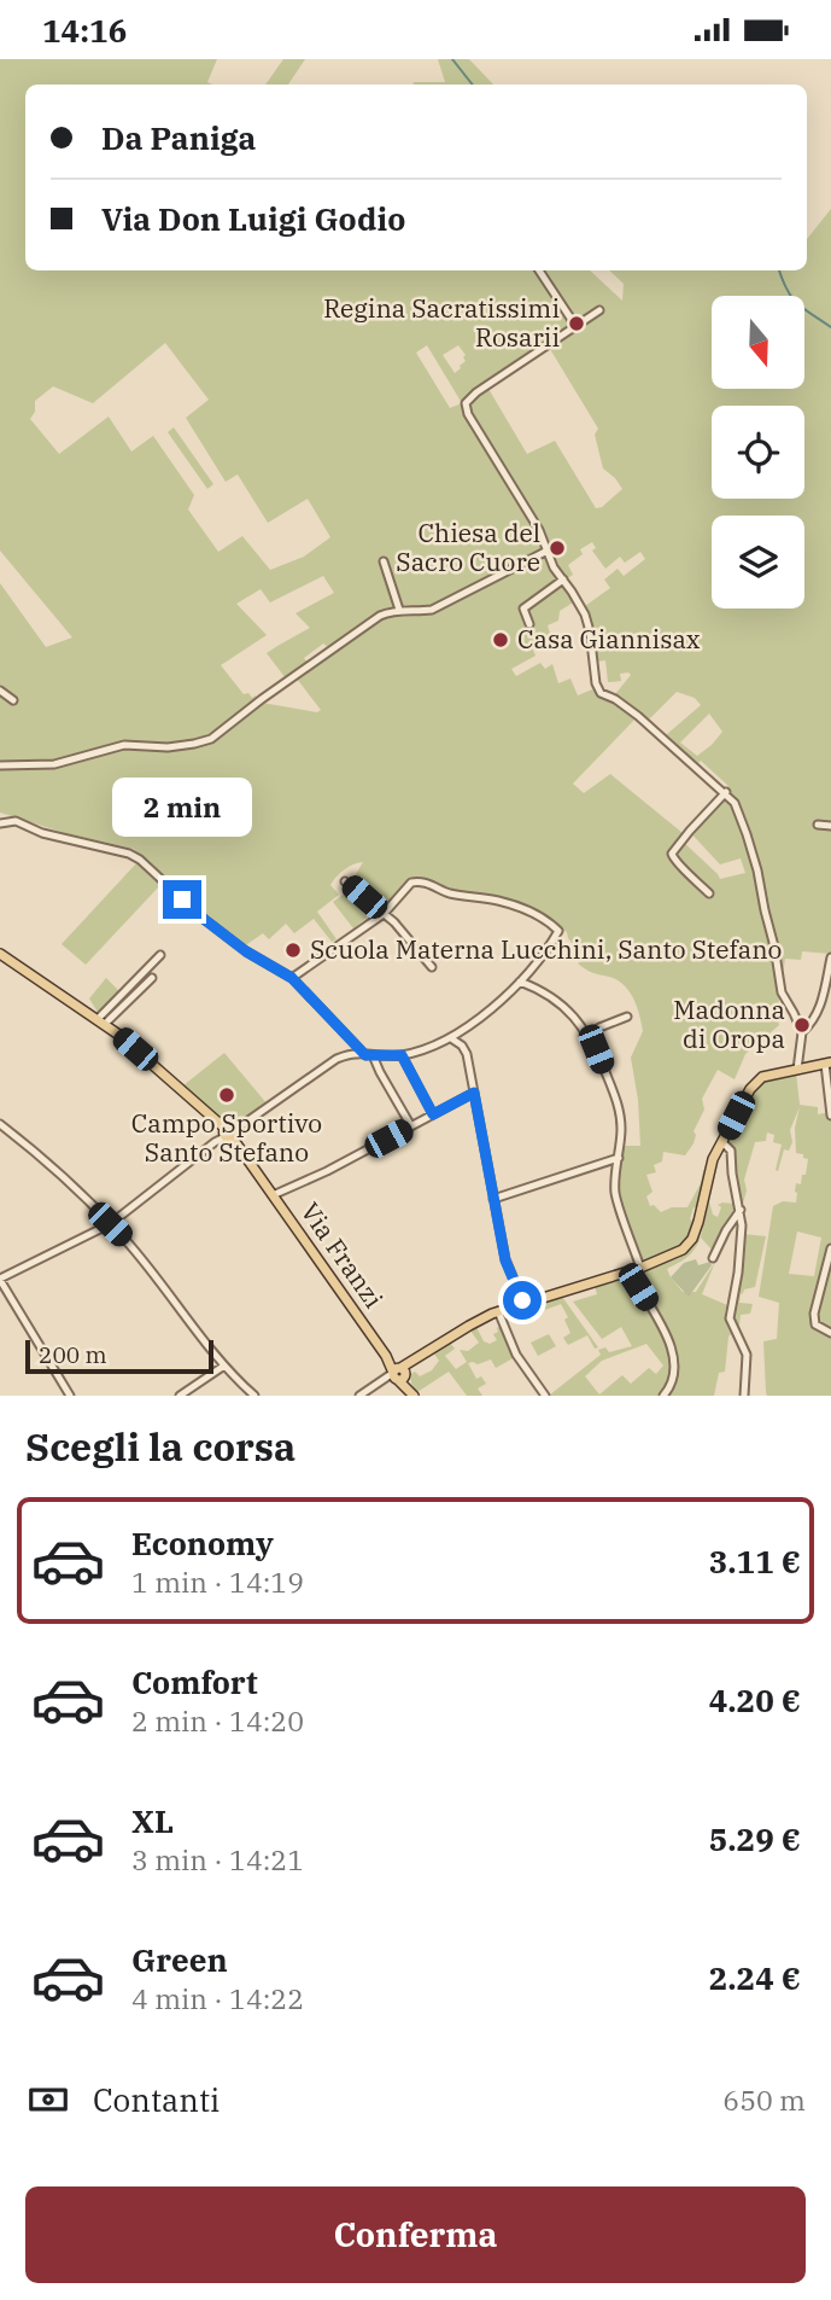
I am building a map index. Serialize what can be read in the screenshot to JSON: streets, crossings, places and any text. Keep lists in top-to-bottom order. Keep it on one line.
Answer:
{"streets":{"main road":["Via Franzi"]},"places":["Regina Sacratissimi Rosarii","Chiesa del Sacro Cuore","Casa Giannisax","Scuola Materna Lucchini, Santo Stefano","Madonna di Oropa","Campo Sportivo Santo Stefano"],"scale_bar":"200 m","north":"bottom","page":{"status":"14:16","banner":["Da Paniga","Via Don Luigi Godio"],"bubble":"2 min","scale":"200 m","heading":"Scegli la corsa","list":[{"name":"Economy","note":"1 min · 14:19","value":"3.11 €"},{"name":"Comfort","note":"2 min · 14:20","value":"4.20 €"},{"name":"XL","note":"3 min · 14:21","value":"5.29 €"},{"name":"Green","note":"4 min · 14:22","value":"2.24 €"}],"pay":["Contanti","650 m"],"buttons":"Conferma"}}
